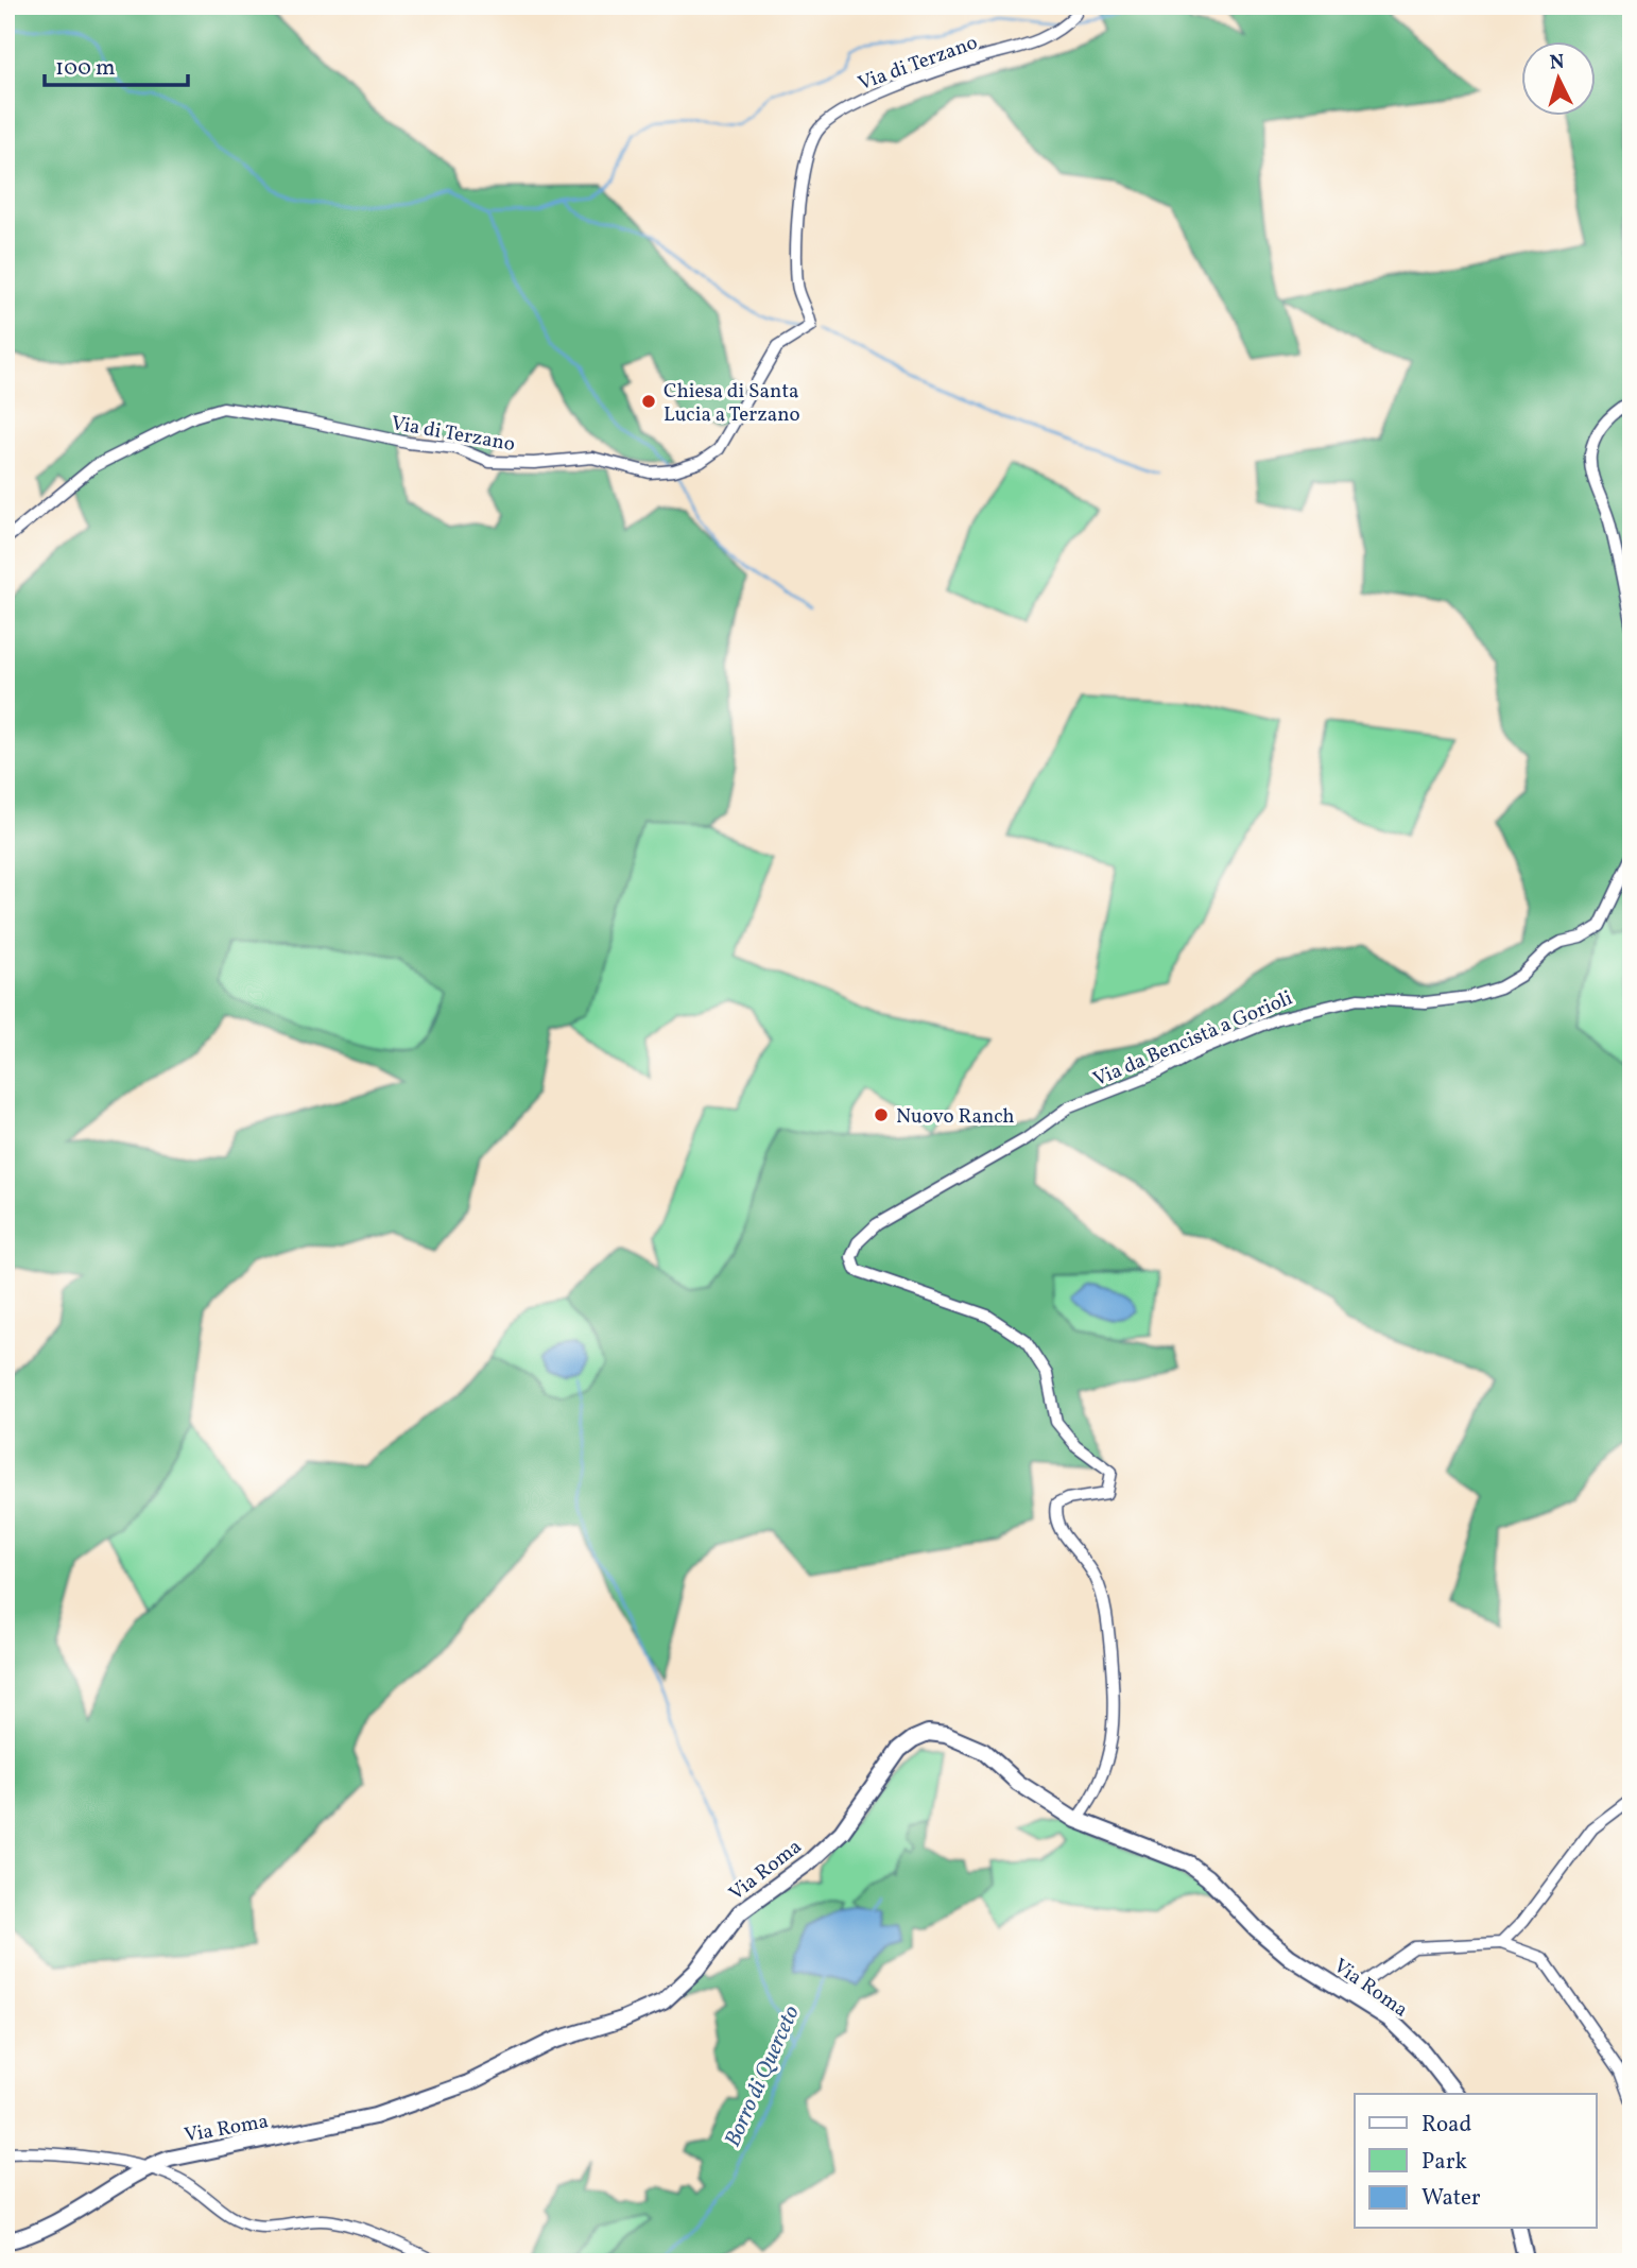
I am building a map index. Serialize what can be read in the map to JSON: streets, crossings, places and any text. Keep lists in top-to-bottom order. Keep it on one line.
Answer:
{"streets":{"main road":["Via Roma"],"street":["Via di Terzano","Via da Bencistà a Gorioli"]},"crossings":[["Via da Bencistà a Gorioli","Via Roma"]],"water":["Borro di Querceto"],"places":["Chiesa di Santa Lucia a Terzano","Nuovo Ranch"],"legend":["Road","Park","Water"],"scale_bar":"100 m","north":"top"}
